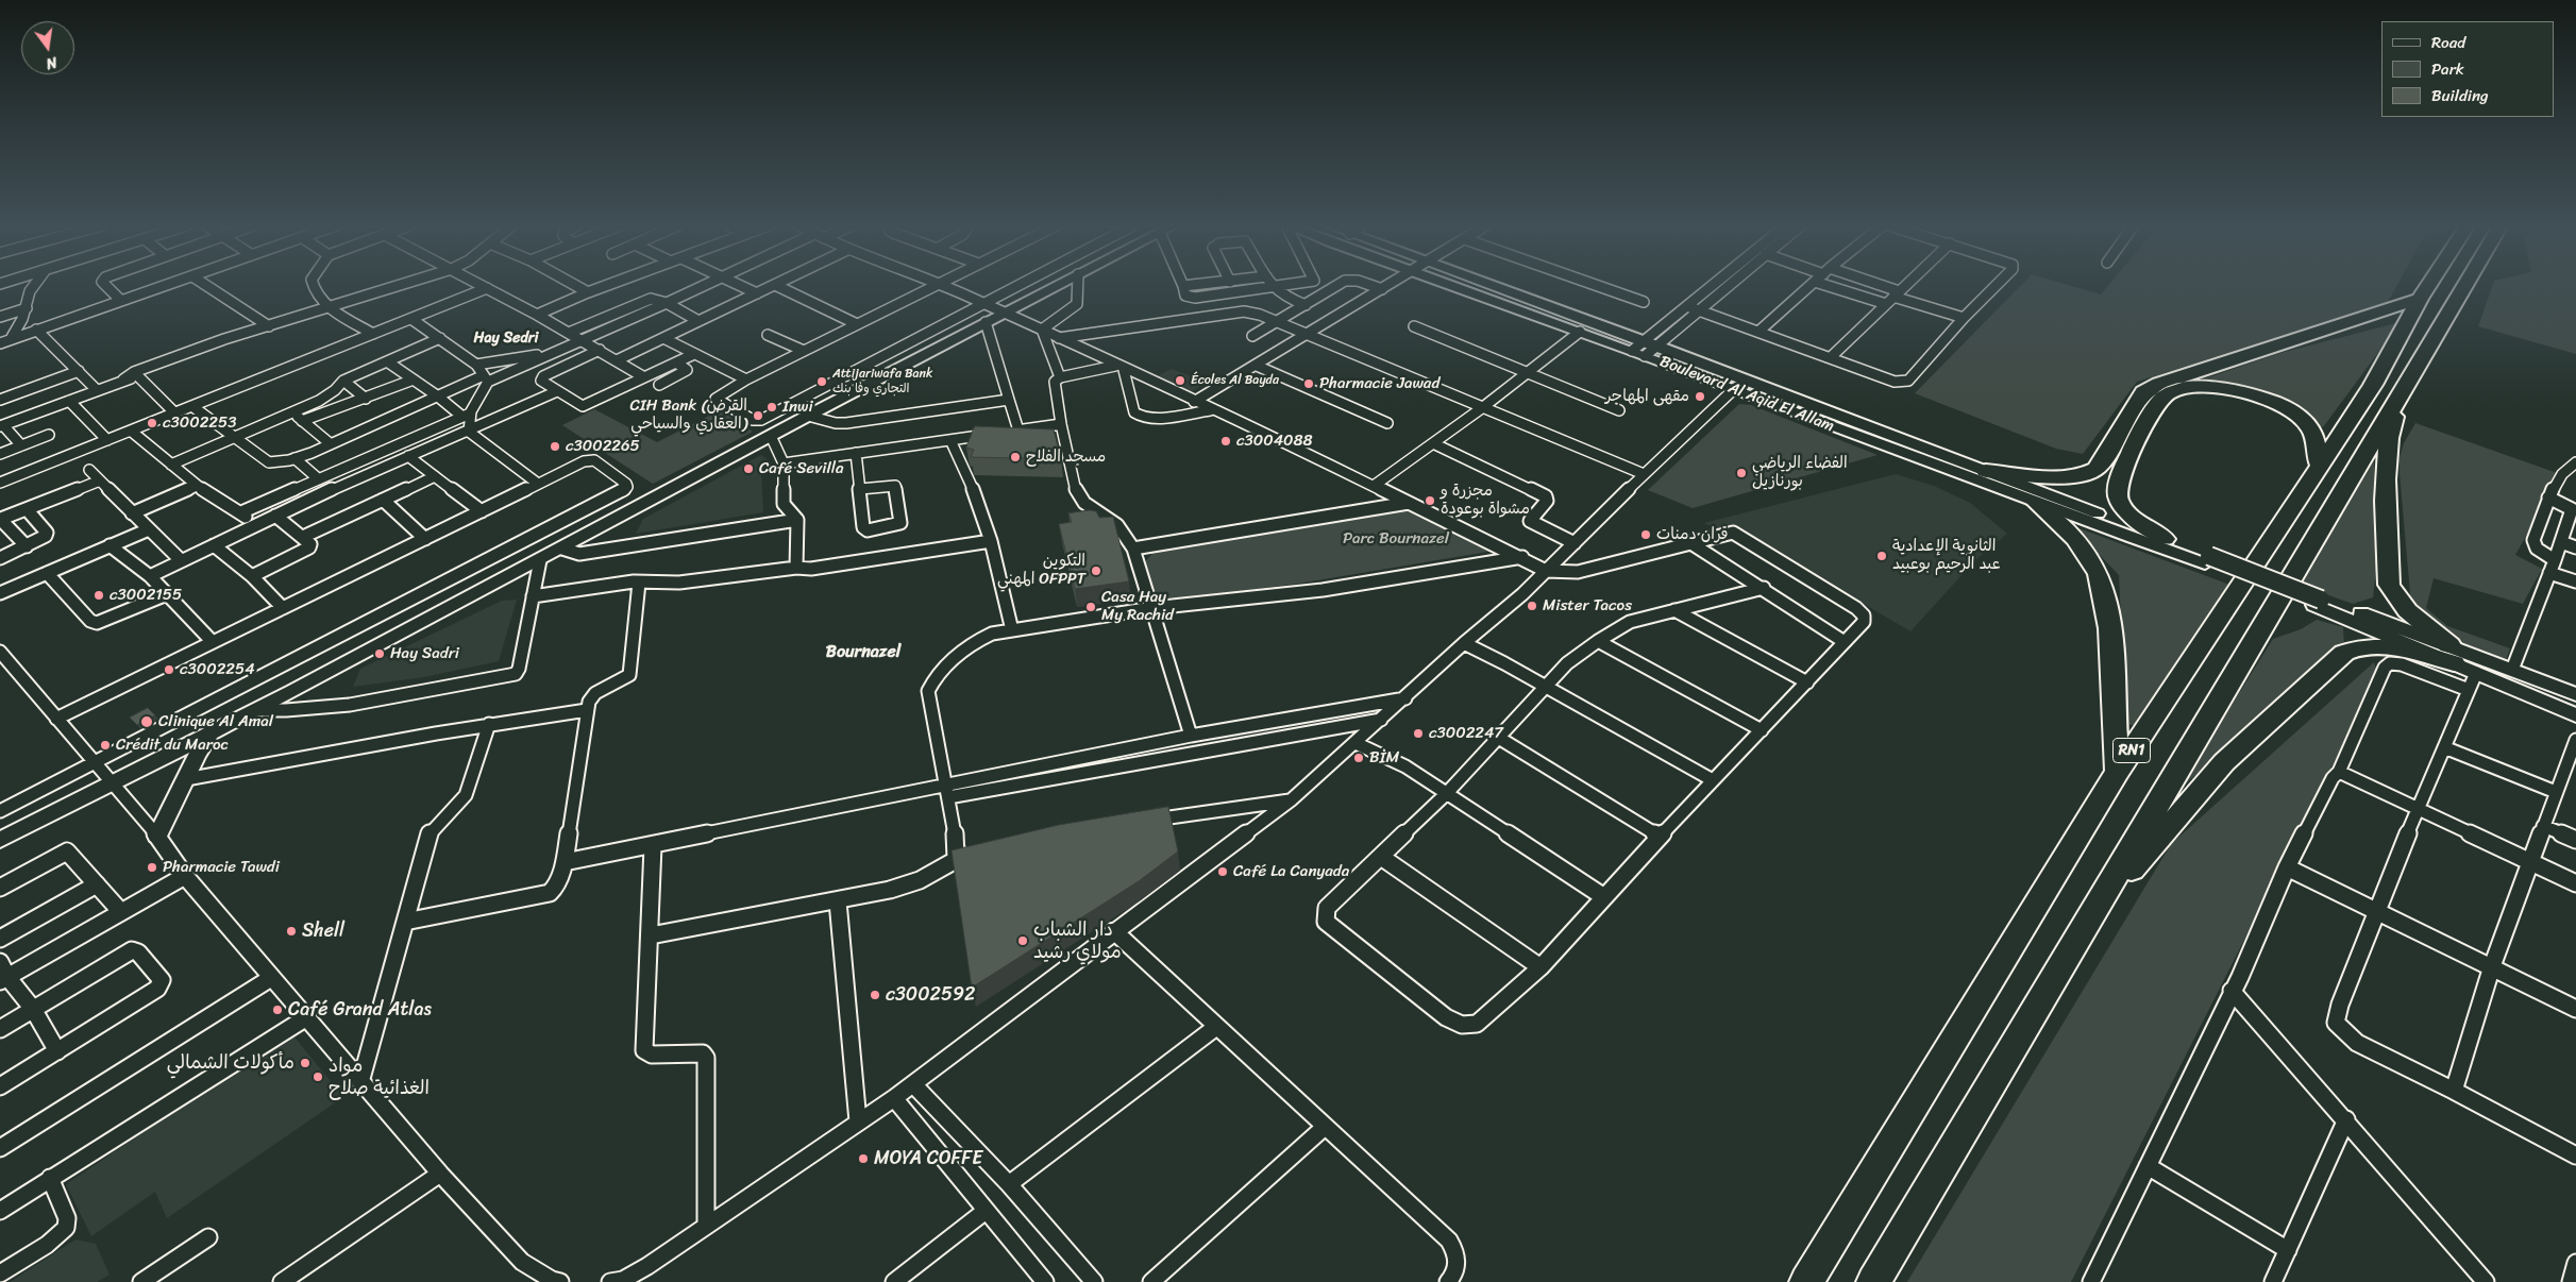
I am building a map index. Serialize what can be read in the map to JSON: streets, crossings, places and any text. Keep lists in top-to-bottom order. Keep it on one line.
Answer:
{"streets":{"highway":["RN1"],"main road":["Boulevard Al Aqid El Allam"]},"districts":["Hay Sedri","Bournazel"],"parks":["Parc Bournazel"],"places":["Écoles Al Bayda","Attijariwafa Bank التجاري وفا بنك","Pharmacie Jawad","مقهى المهاجر","Inwi","CIH Bank (القرض العقاري والسياحي)","c3002253","c3004088","c3002265","مسجد الفلاح","Café Sevilla","الفضاء الرياضي بورنازيل","مجزرة و مشواة بوعودة","فران دمنات","الثانوية الإعدادية عبد الرحيم بوعبيد","التكوين المهني OFPPT","c3002155","Mister Tacos","Casa Hay My Rachid","Hay Sadri","c3002254","Clinique Al Amal","c3002247","Crédit du Maroc","BİM","Pharmacie Tawdi","Café La Canyada","Shell","دار الشباب مولاي رشيد","c3002592","Café Grand Atlas","مأكولات الشمالي","مواد الغذائية صلاح","MOYA COFFE"],"legend":["Road","Park","Building"],"north":"bottom"}
